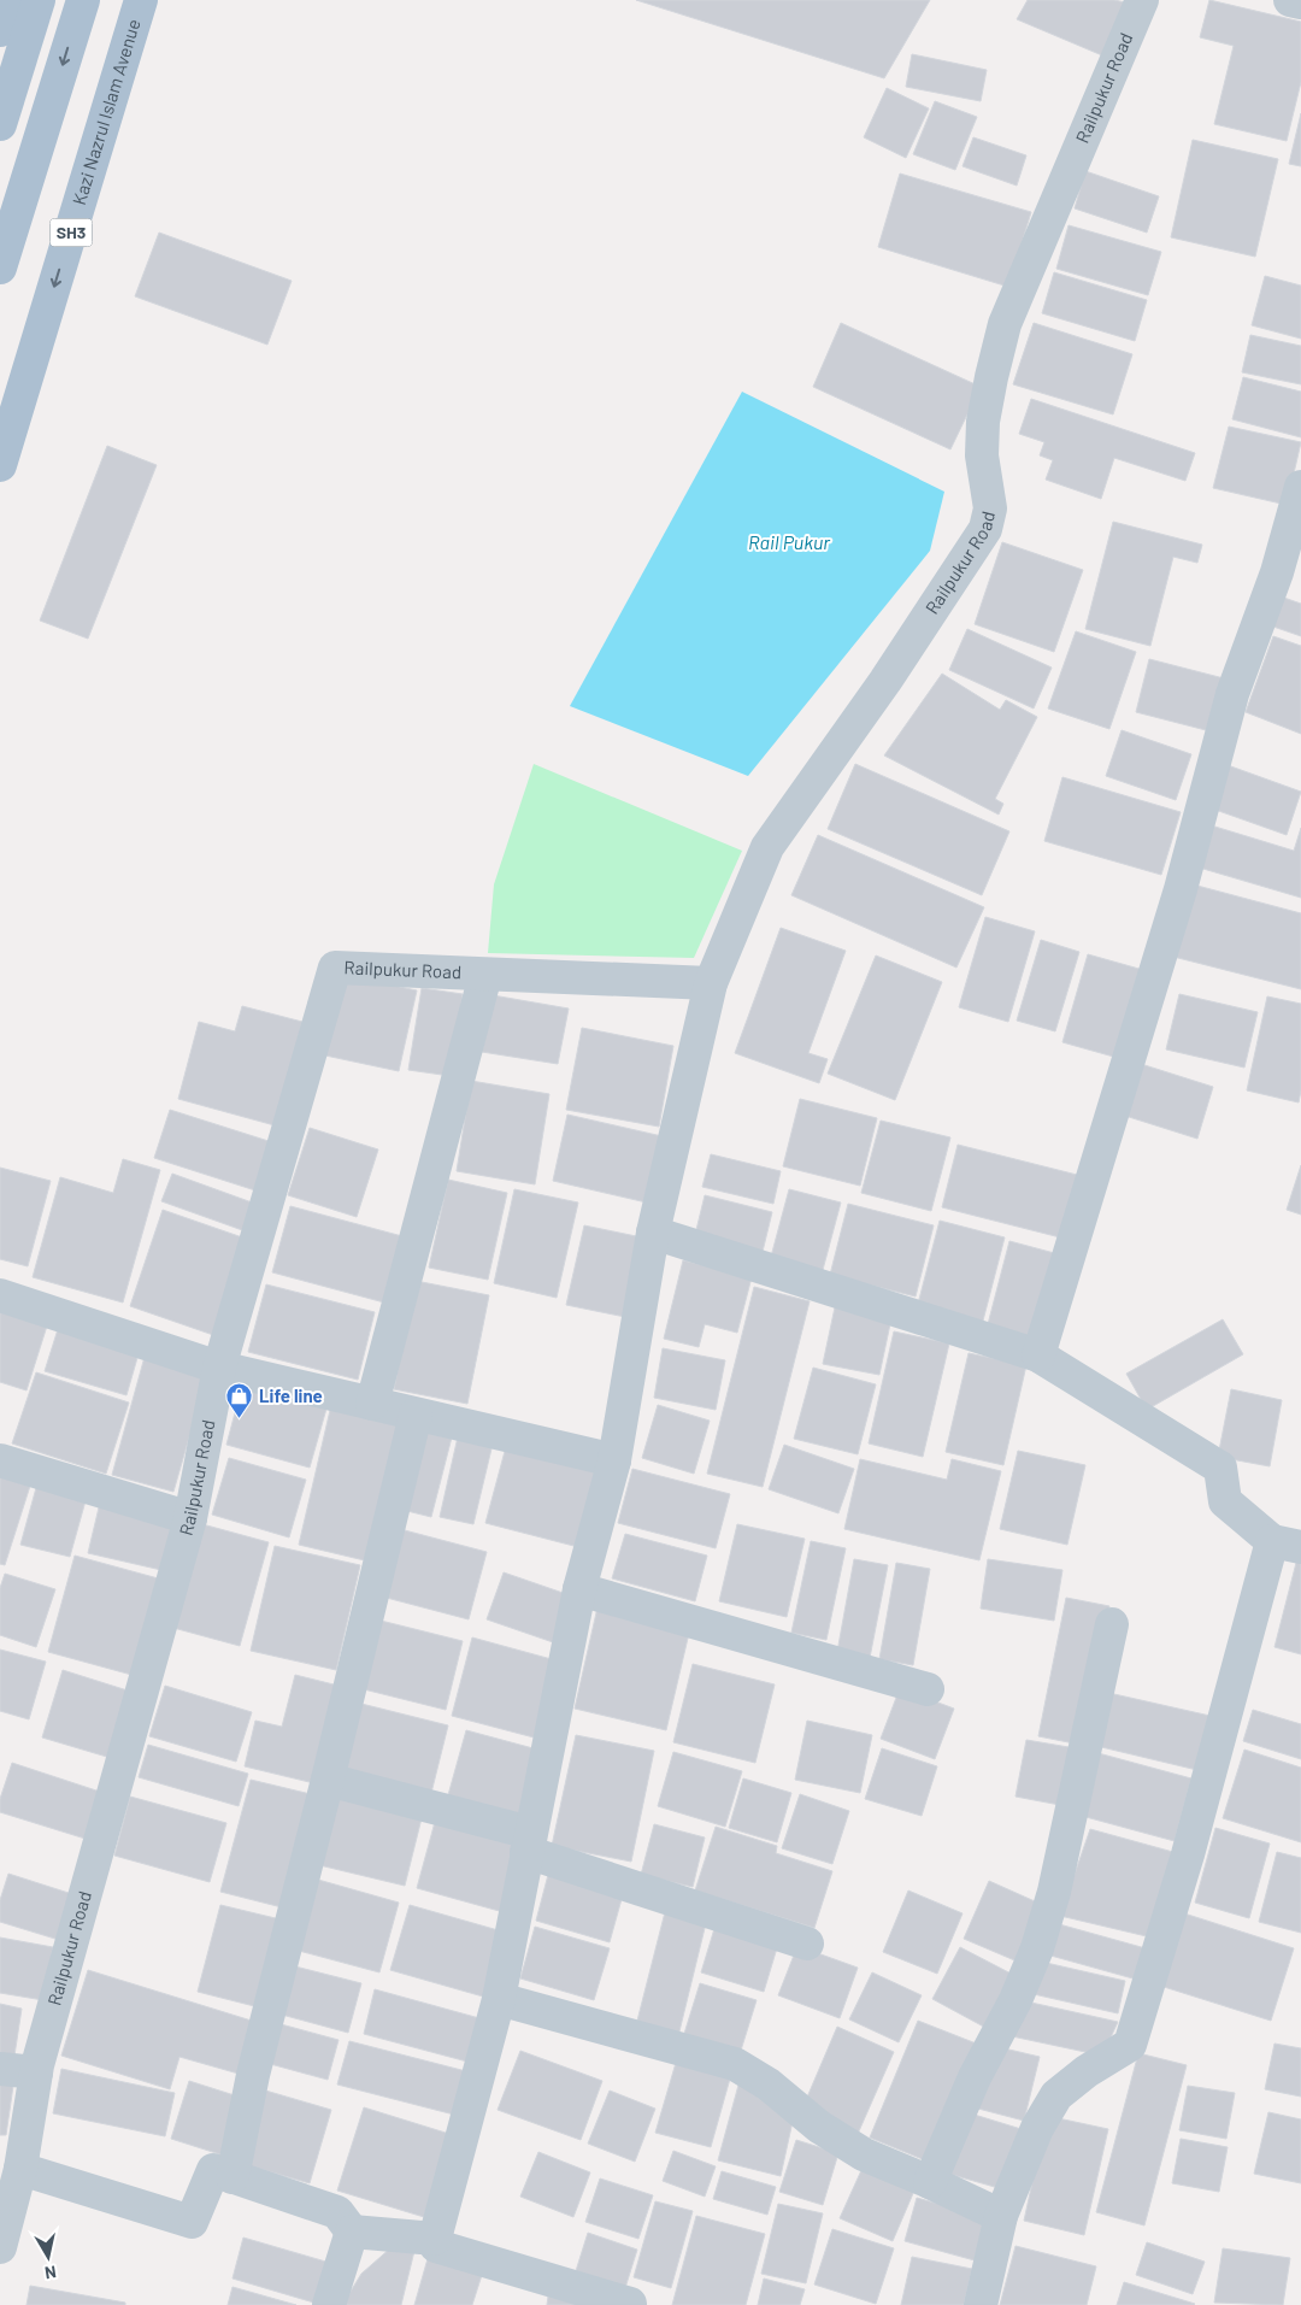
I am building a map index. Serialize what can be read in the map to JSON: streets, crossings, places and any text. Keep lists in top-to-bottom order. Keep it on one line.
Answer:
{"streets":{"main road":["Kazi Nazrul Islam Avenue","SH3"],"street":["Railpukur Road"]},"water":["Rail Pukur"],"places":{"shop":["Life line"]},"north":"bottom"}
